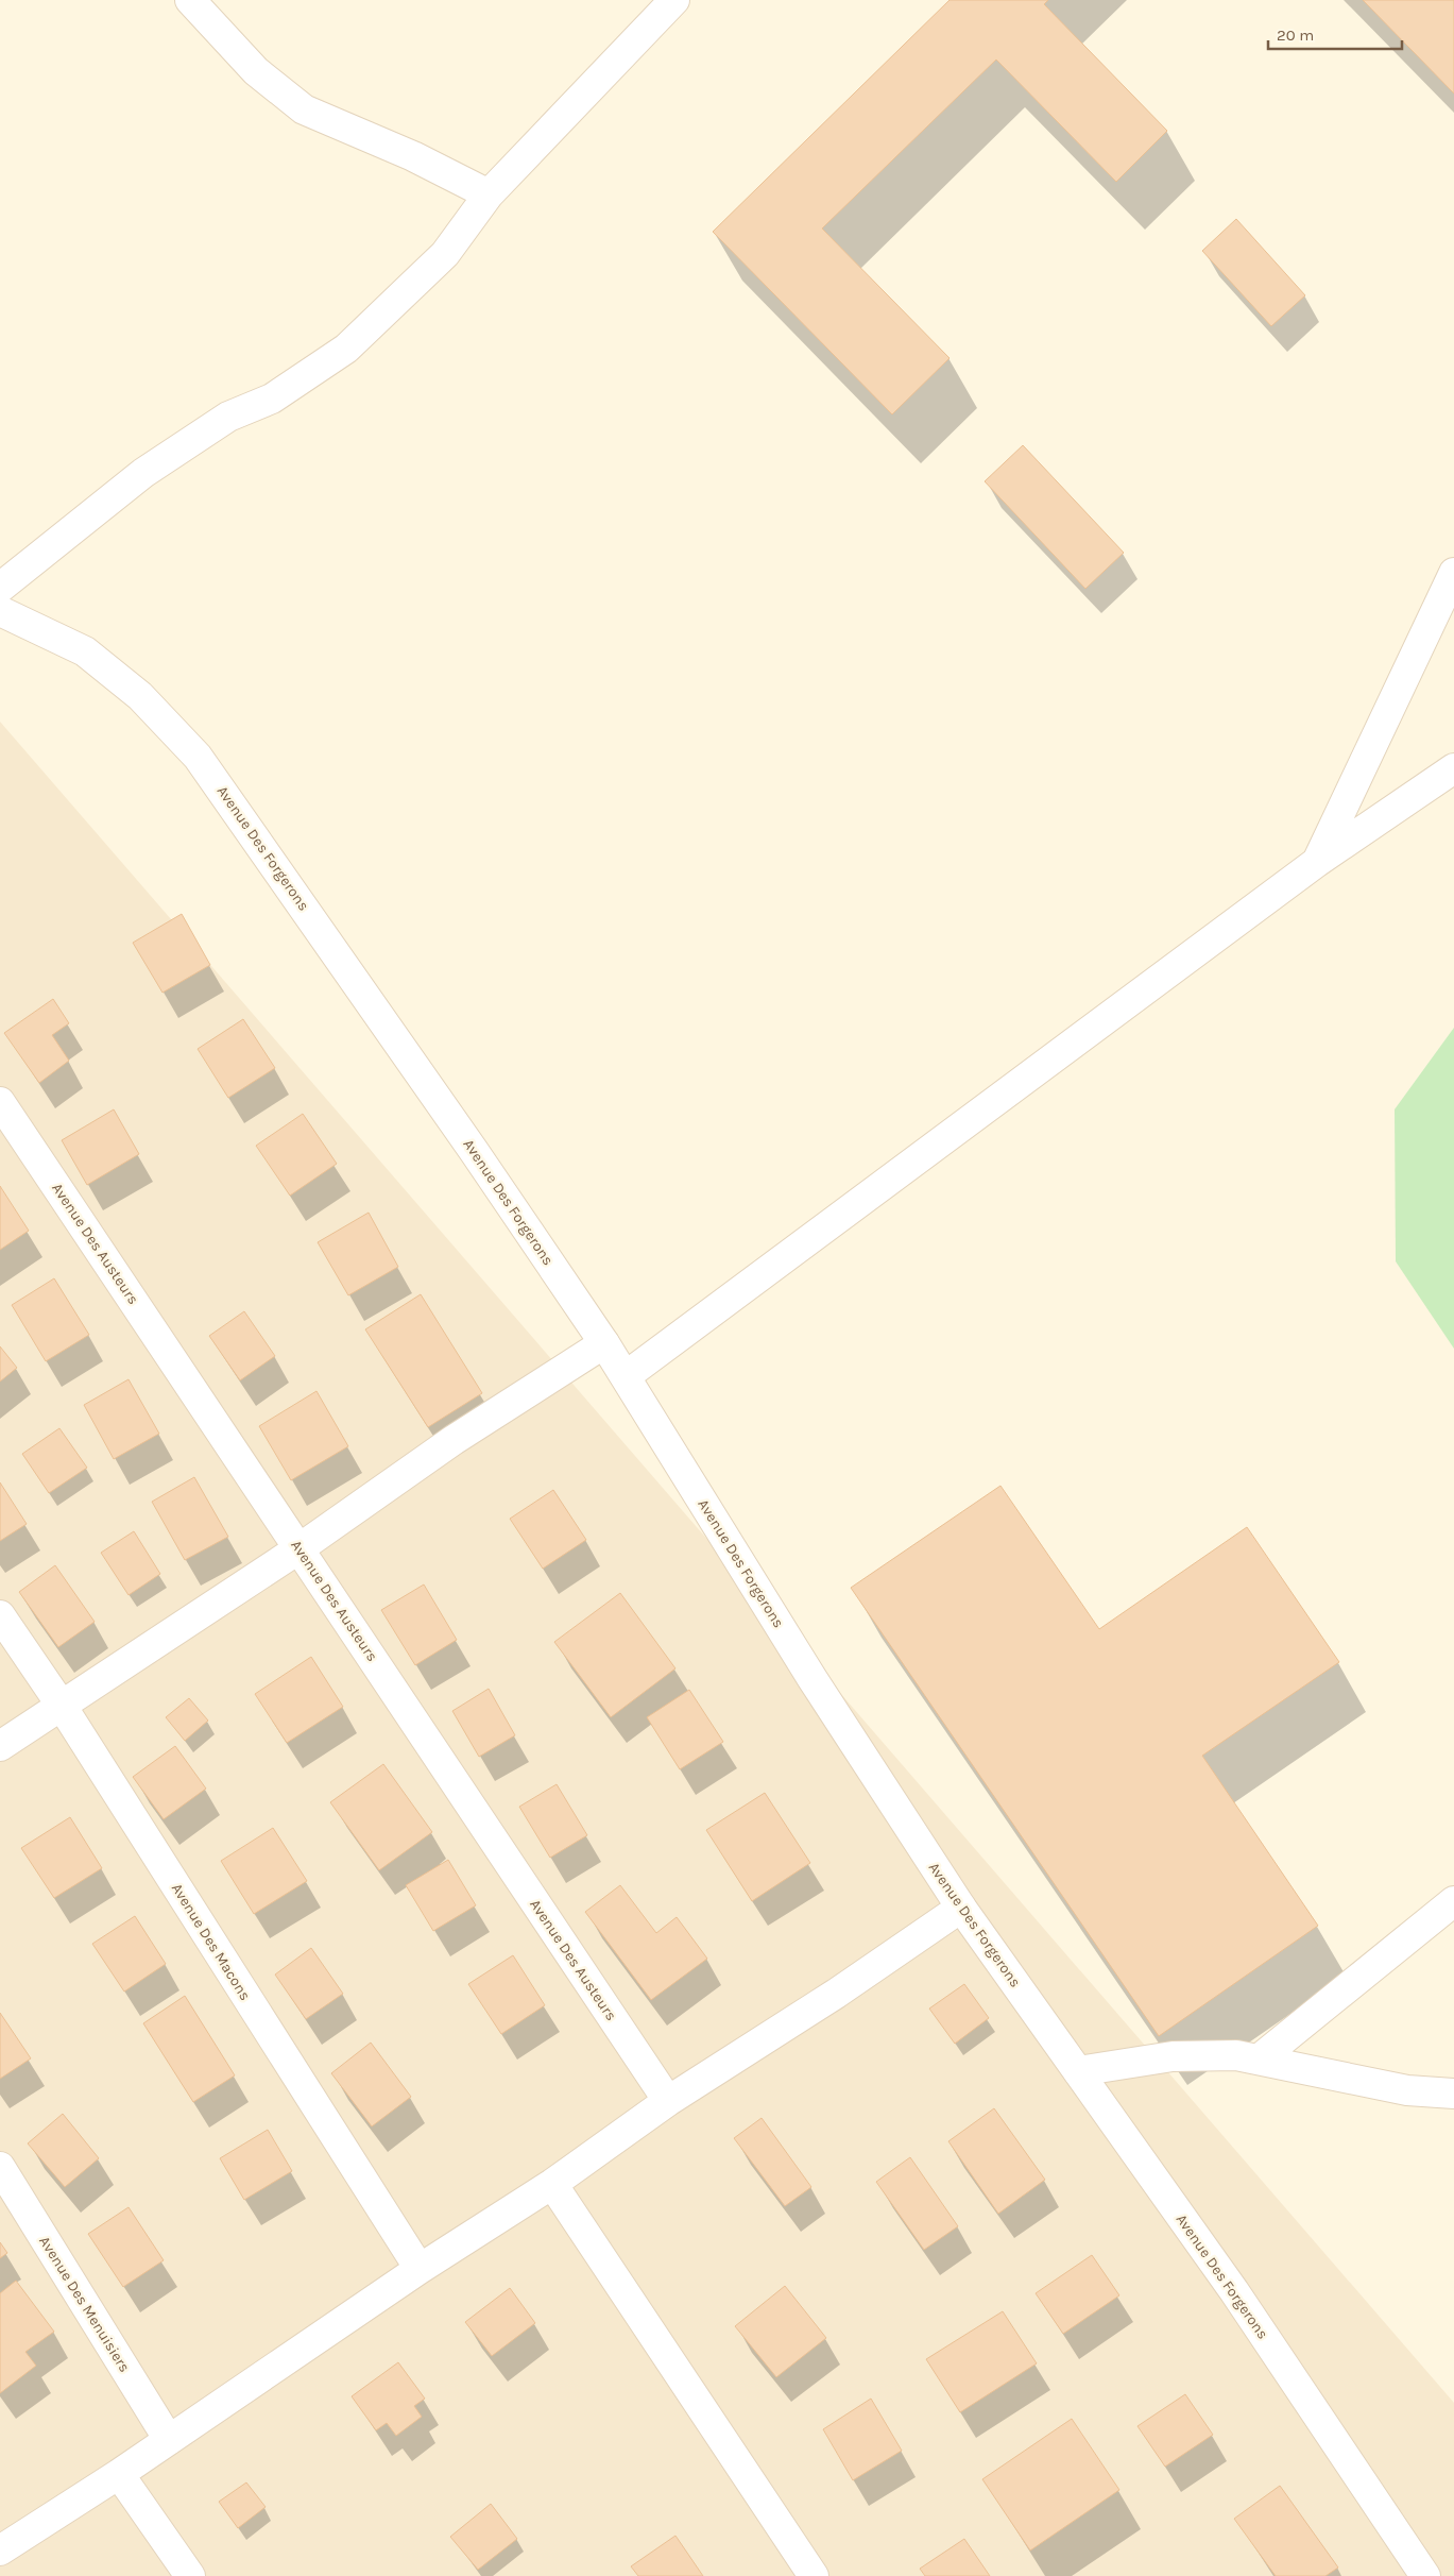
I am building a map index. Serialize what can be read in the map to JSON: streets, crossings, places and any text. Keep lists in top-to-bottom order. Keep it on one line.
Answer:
{"streets":{"street":["Avenue Des Forgerons","Avenue Des Austeurs","Avenue Des Macons","Avenue Des Menuisiers"]},"scale_bar":"20 m"}
